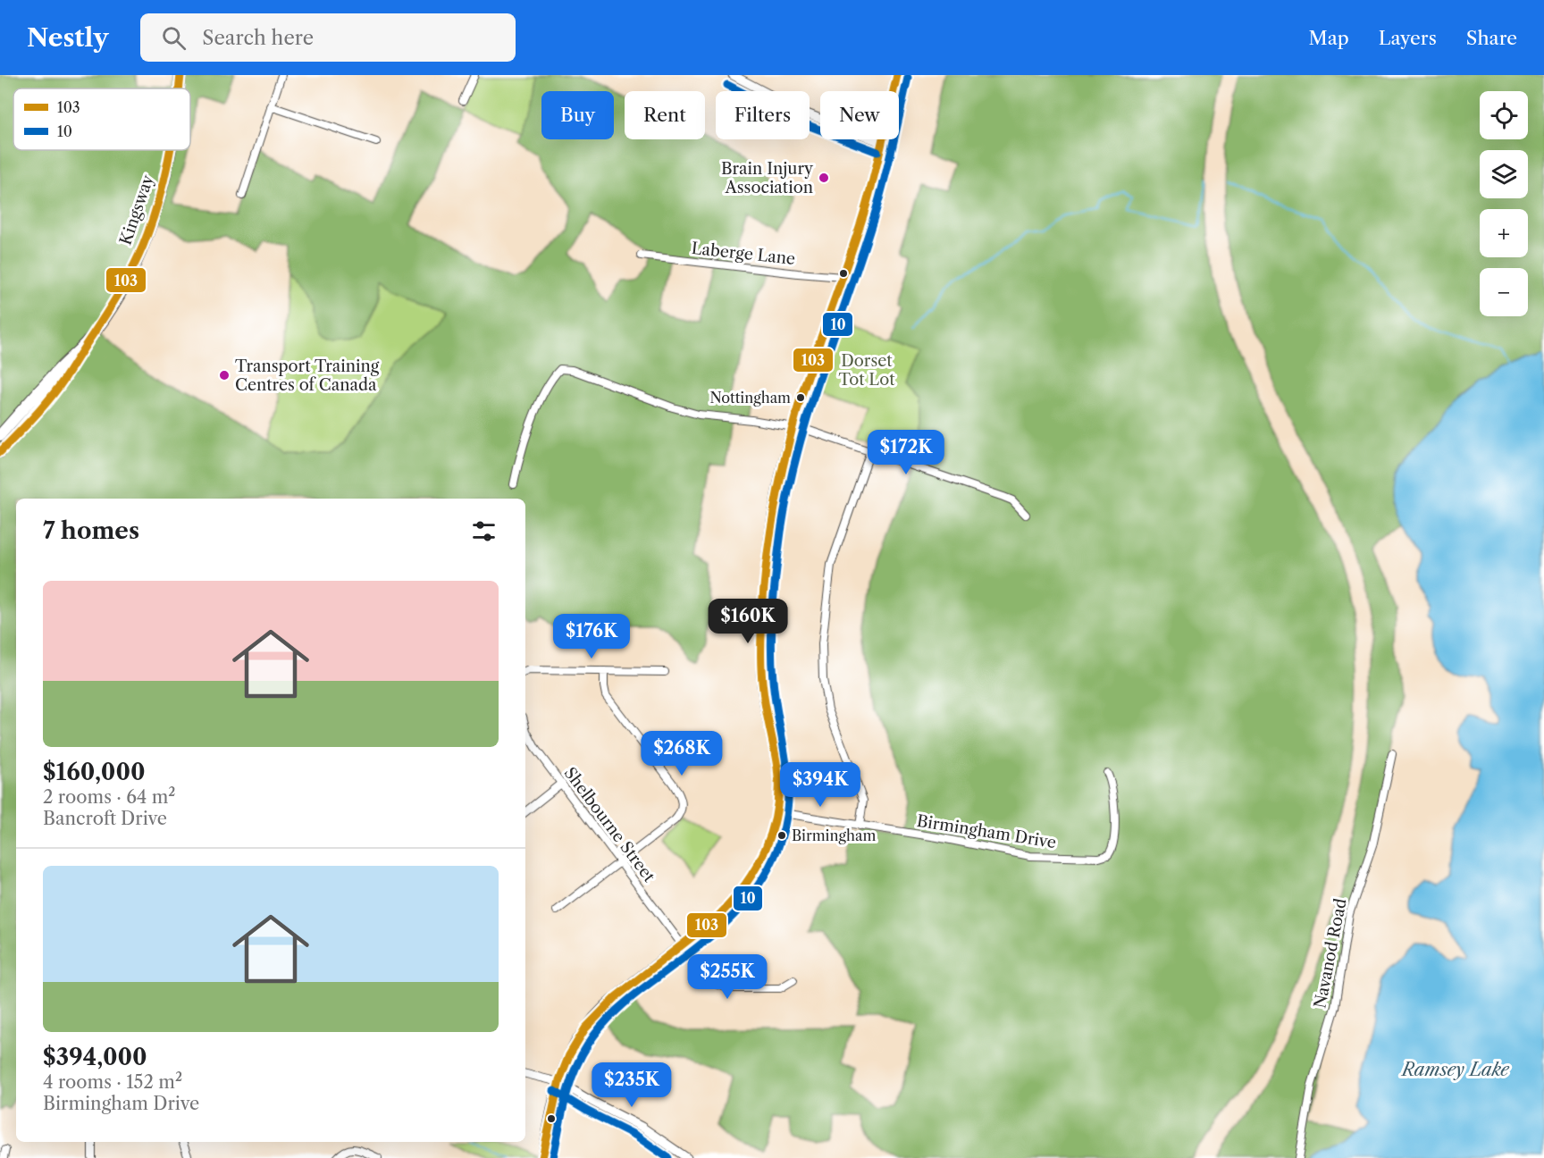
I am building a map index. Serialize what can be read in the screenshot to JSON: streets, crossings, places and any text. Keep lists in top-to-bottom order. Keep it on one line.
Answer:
{"streets":{"main road":["Kingsway"],"street":["Laberge Lane","Shelbourne Street","Birmingham Drive","Navanod Road"]},"water":["Ramsey Lake"],"parks":["Dorset Tot Lot"],"places":["Brain Injury Association","Transport Training Centres of Canada","Nottingham","Birmingham"],"lines":["transit line 103","transit line 10"],"legend":["103","10"],"page":{"header":"Nestly","search":"Search here","nav":["Map","Layers","Share"],"map_buttons":["+","−"],"chip":["Buy","Rent","Filters","New"],"price":["$172K","$160K","$176K","$268K","$394K","$255K","$235K"],"heading":"7 homes","list":[{"name":"$160,000","note":"2 rooms · 64 m² · Bancroft Drive"},{"name":"$394,000","note":"4 rooms · 152 m² · Birmingham Drive"}]}}
